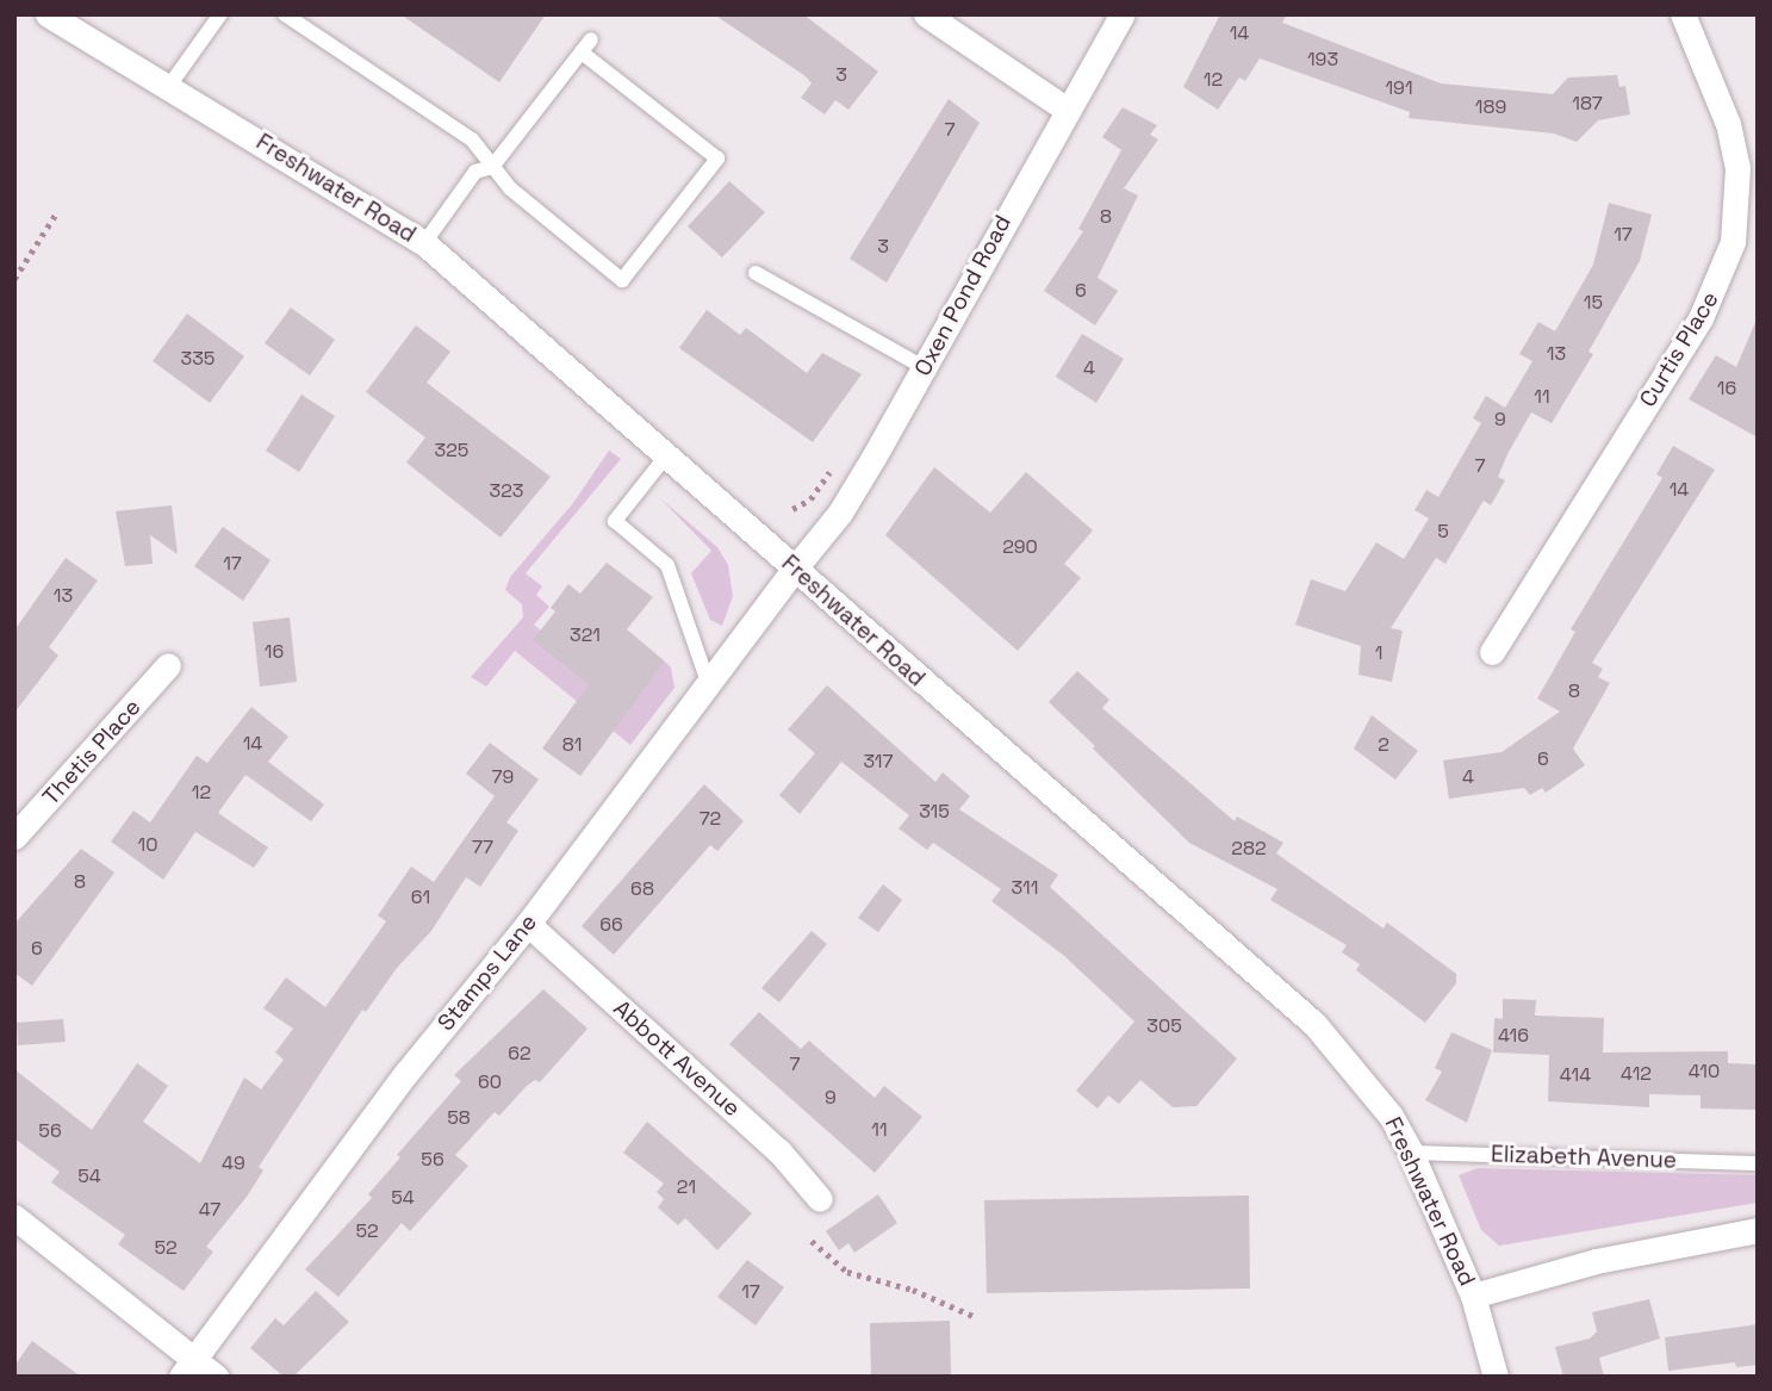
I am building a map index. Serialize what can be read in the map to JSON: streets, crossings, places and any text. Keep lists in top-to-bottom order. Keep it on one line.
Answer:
{"streets":{"street":["Freshwater Road","Oxen Pond Road","Curtis Place","Thetis Place","Stamps Lane","Abbott Avenue"],"lane":["Elizabeth Avenue"]},"crossings":[["Freshwater Road","Oxen Pond Road"],["Freshwater Road","Stamps Lane"],["Freshwater Road","Elizabeth Avenue"],["Oxen Pond Road","Stamps Lane"],["Stamps Lane","Abbott Avenue"]],"house_numbers":["14","193","3","12","191","187","189","7","8","17","3","6","15","13","335","4","16","11","9","325","7","14","323","5","290","17","13","321","16","1","8","14","81","2","6","317","79","4","12","315","72","10","77","282","8","311","68","61","66","6","305","416","62","7","410","412","414","60","9","58","11","56","56","49","54","21","54","47","52","52","17"]}
